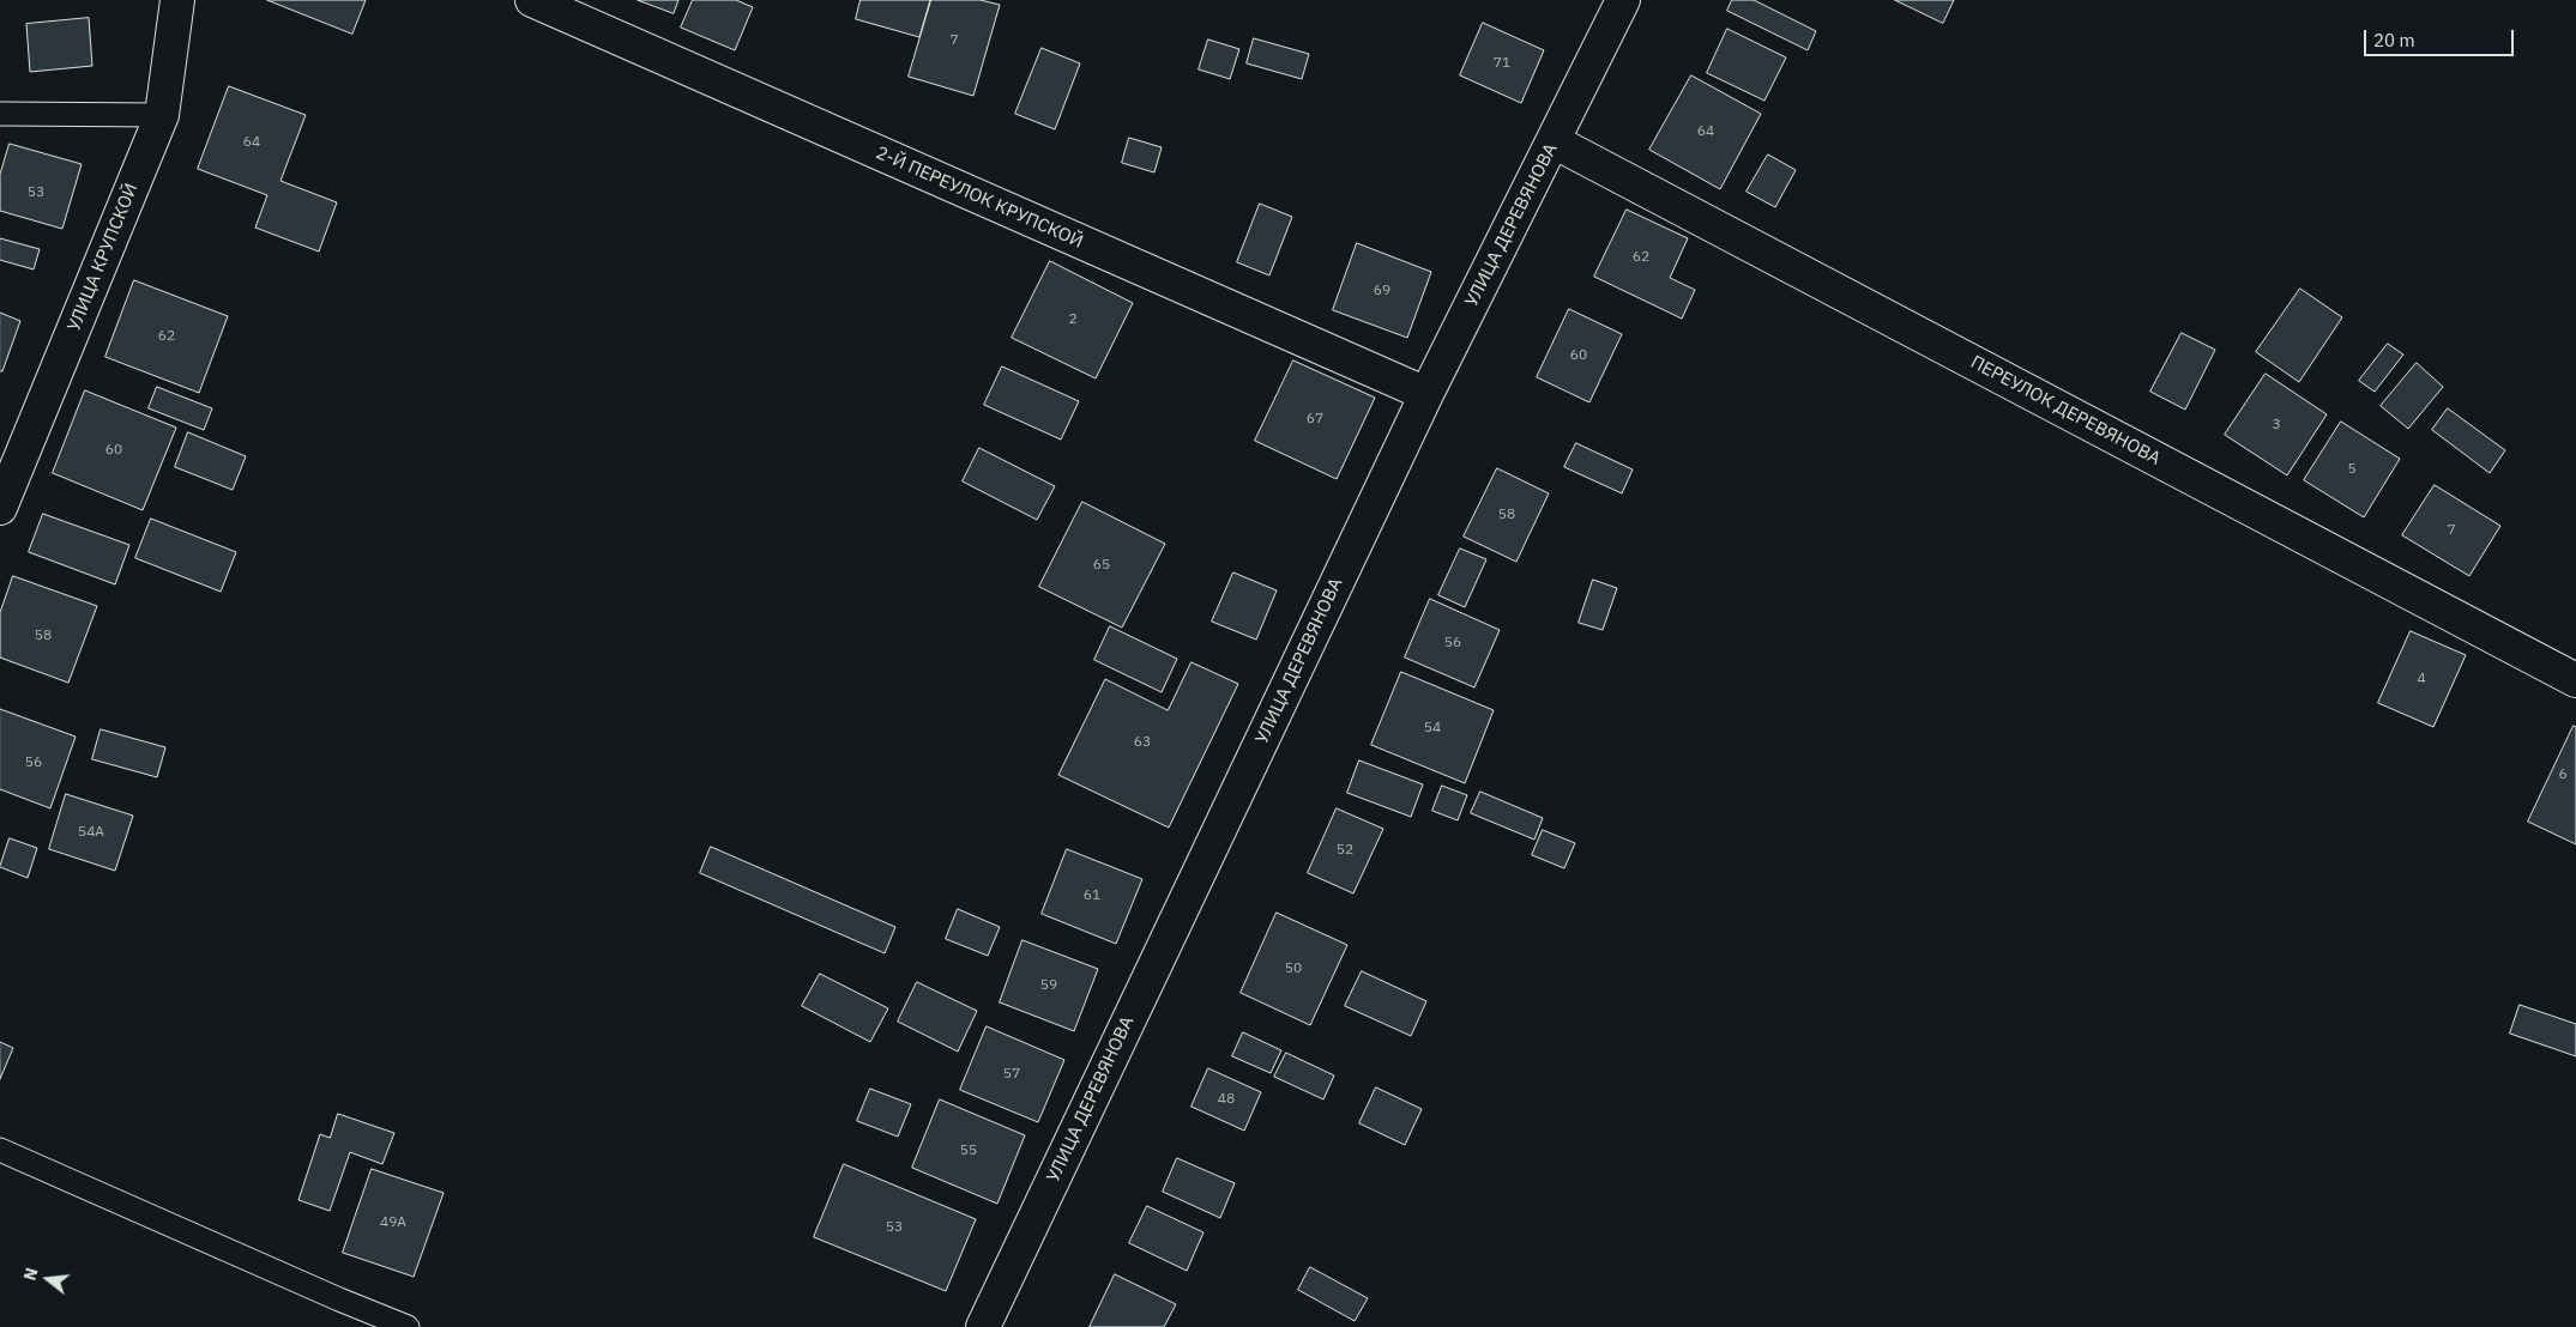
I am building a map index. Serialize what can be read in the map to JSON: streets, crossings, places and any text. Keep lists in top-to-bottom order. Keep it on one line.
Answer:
{"streets":{"street":["2-Й ПЕРЕУЛОК КРУПСКОЙ","УЛИЦА ДЕРЕВЯНОВА","УЛИЦА КРУПСКОЙ","ПЕРЕУЛОК ДЕРЕВЯНОВА"]},"crossings":[["2-Й ПЕРЕУЛОК КРУПСКОЙ","УЛИЦА ДЕРЕВЯНОВА"],["УЛИЦА ДЕРЕВЯНОВА","ПЕРЕУЛОК ДЕРЕВЯНОВА"]],"house_numbers":["7","71","64","64","53","62","69","2","62","60","67","3","60","5","58","7","65","58","56","4","54","63","56","6","54А","52","61","50","59","57","48","55","49А","53"],"scale_bar":"20 m","north":"left"}
